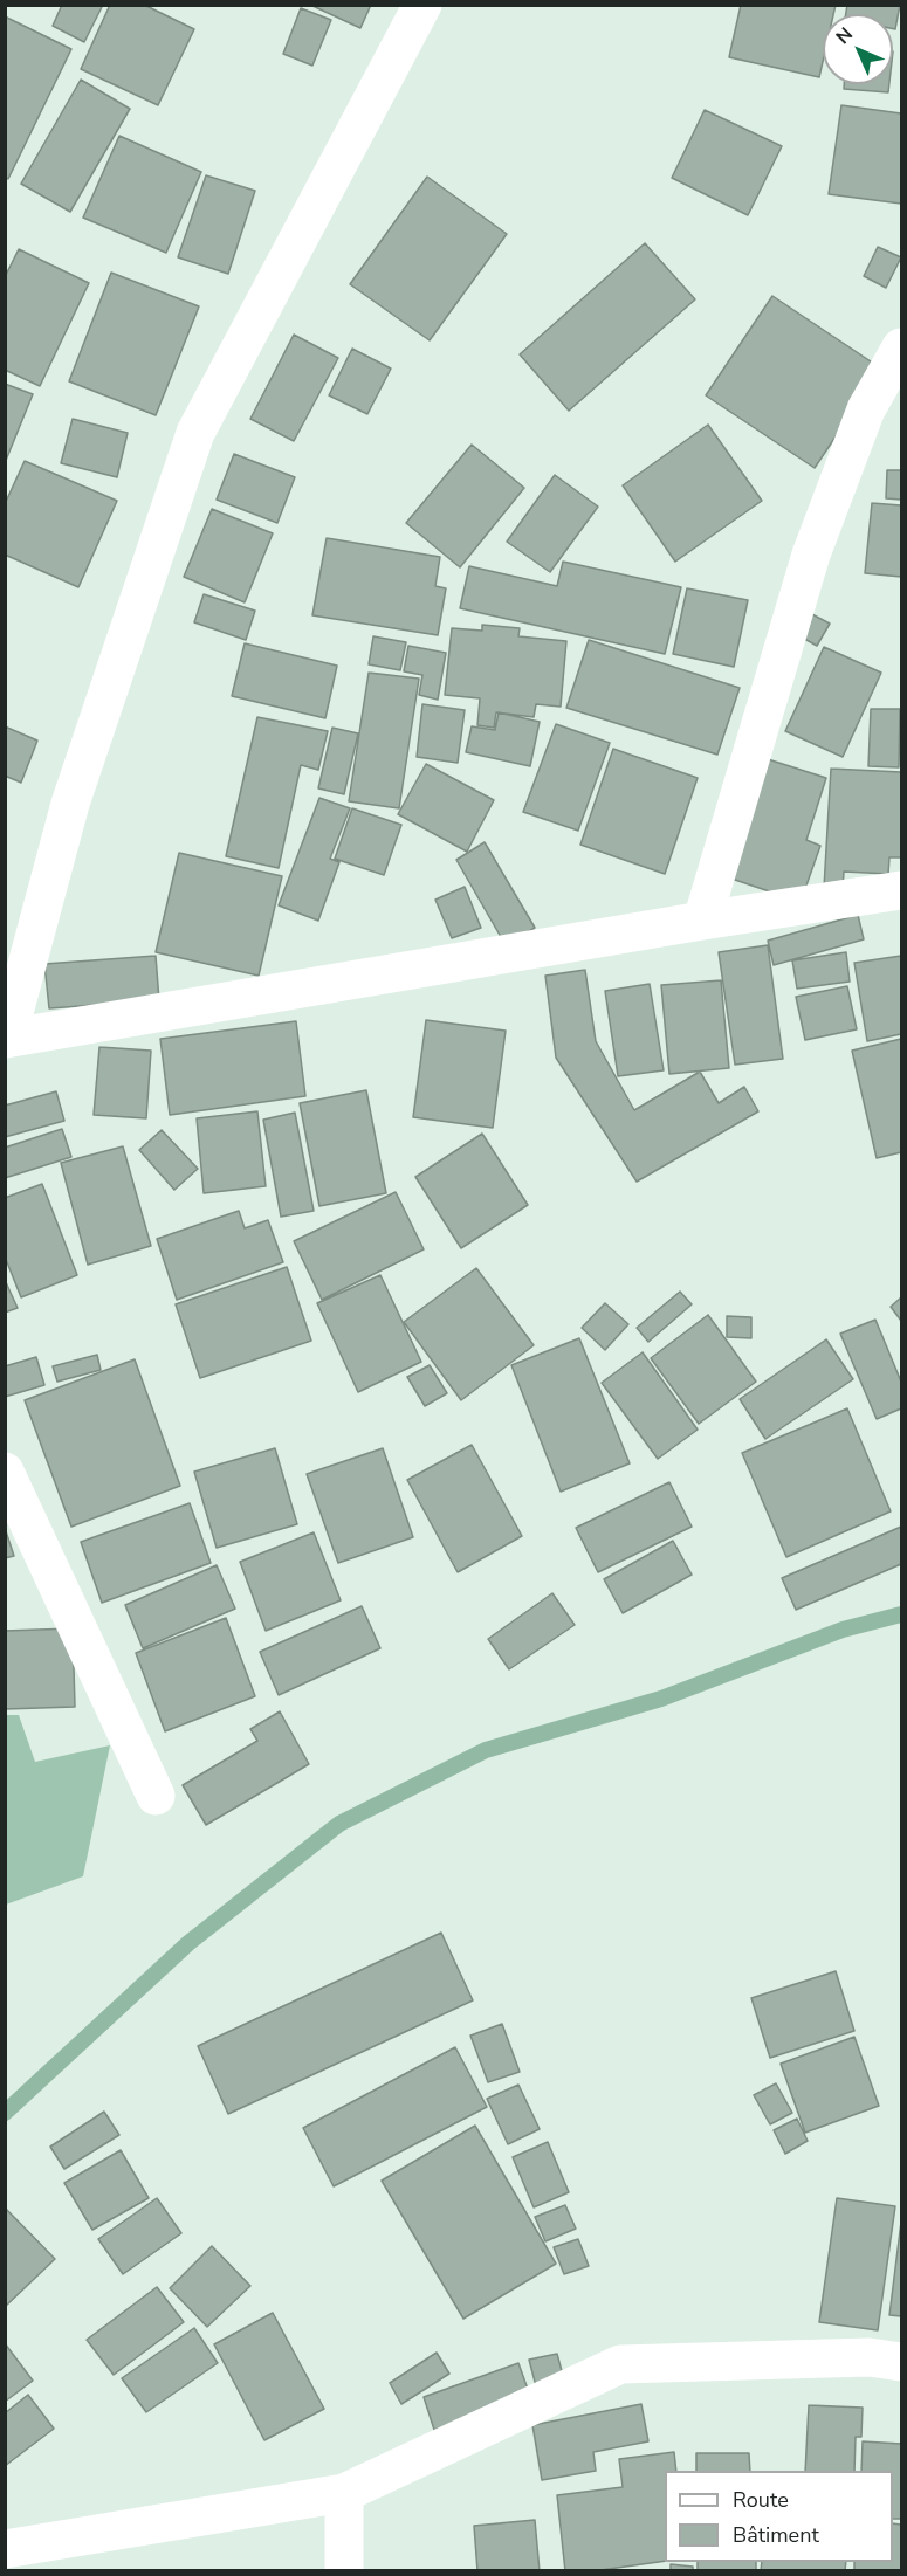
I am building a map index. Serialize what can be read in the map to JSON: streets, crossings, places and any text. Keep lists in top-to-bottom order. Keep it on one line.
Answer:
{"legend":["Route","Bâtiment"],"north":"top left"}
